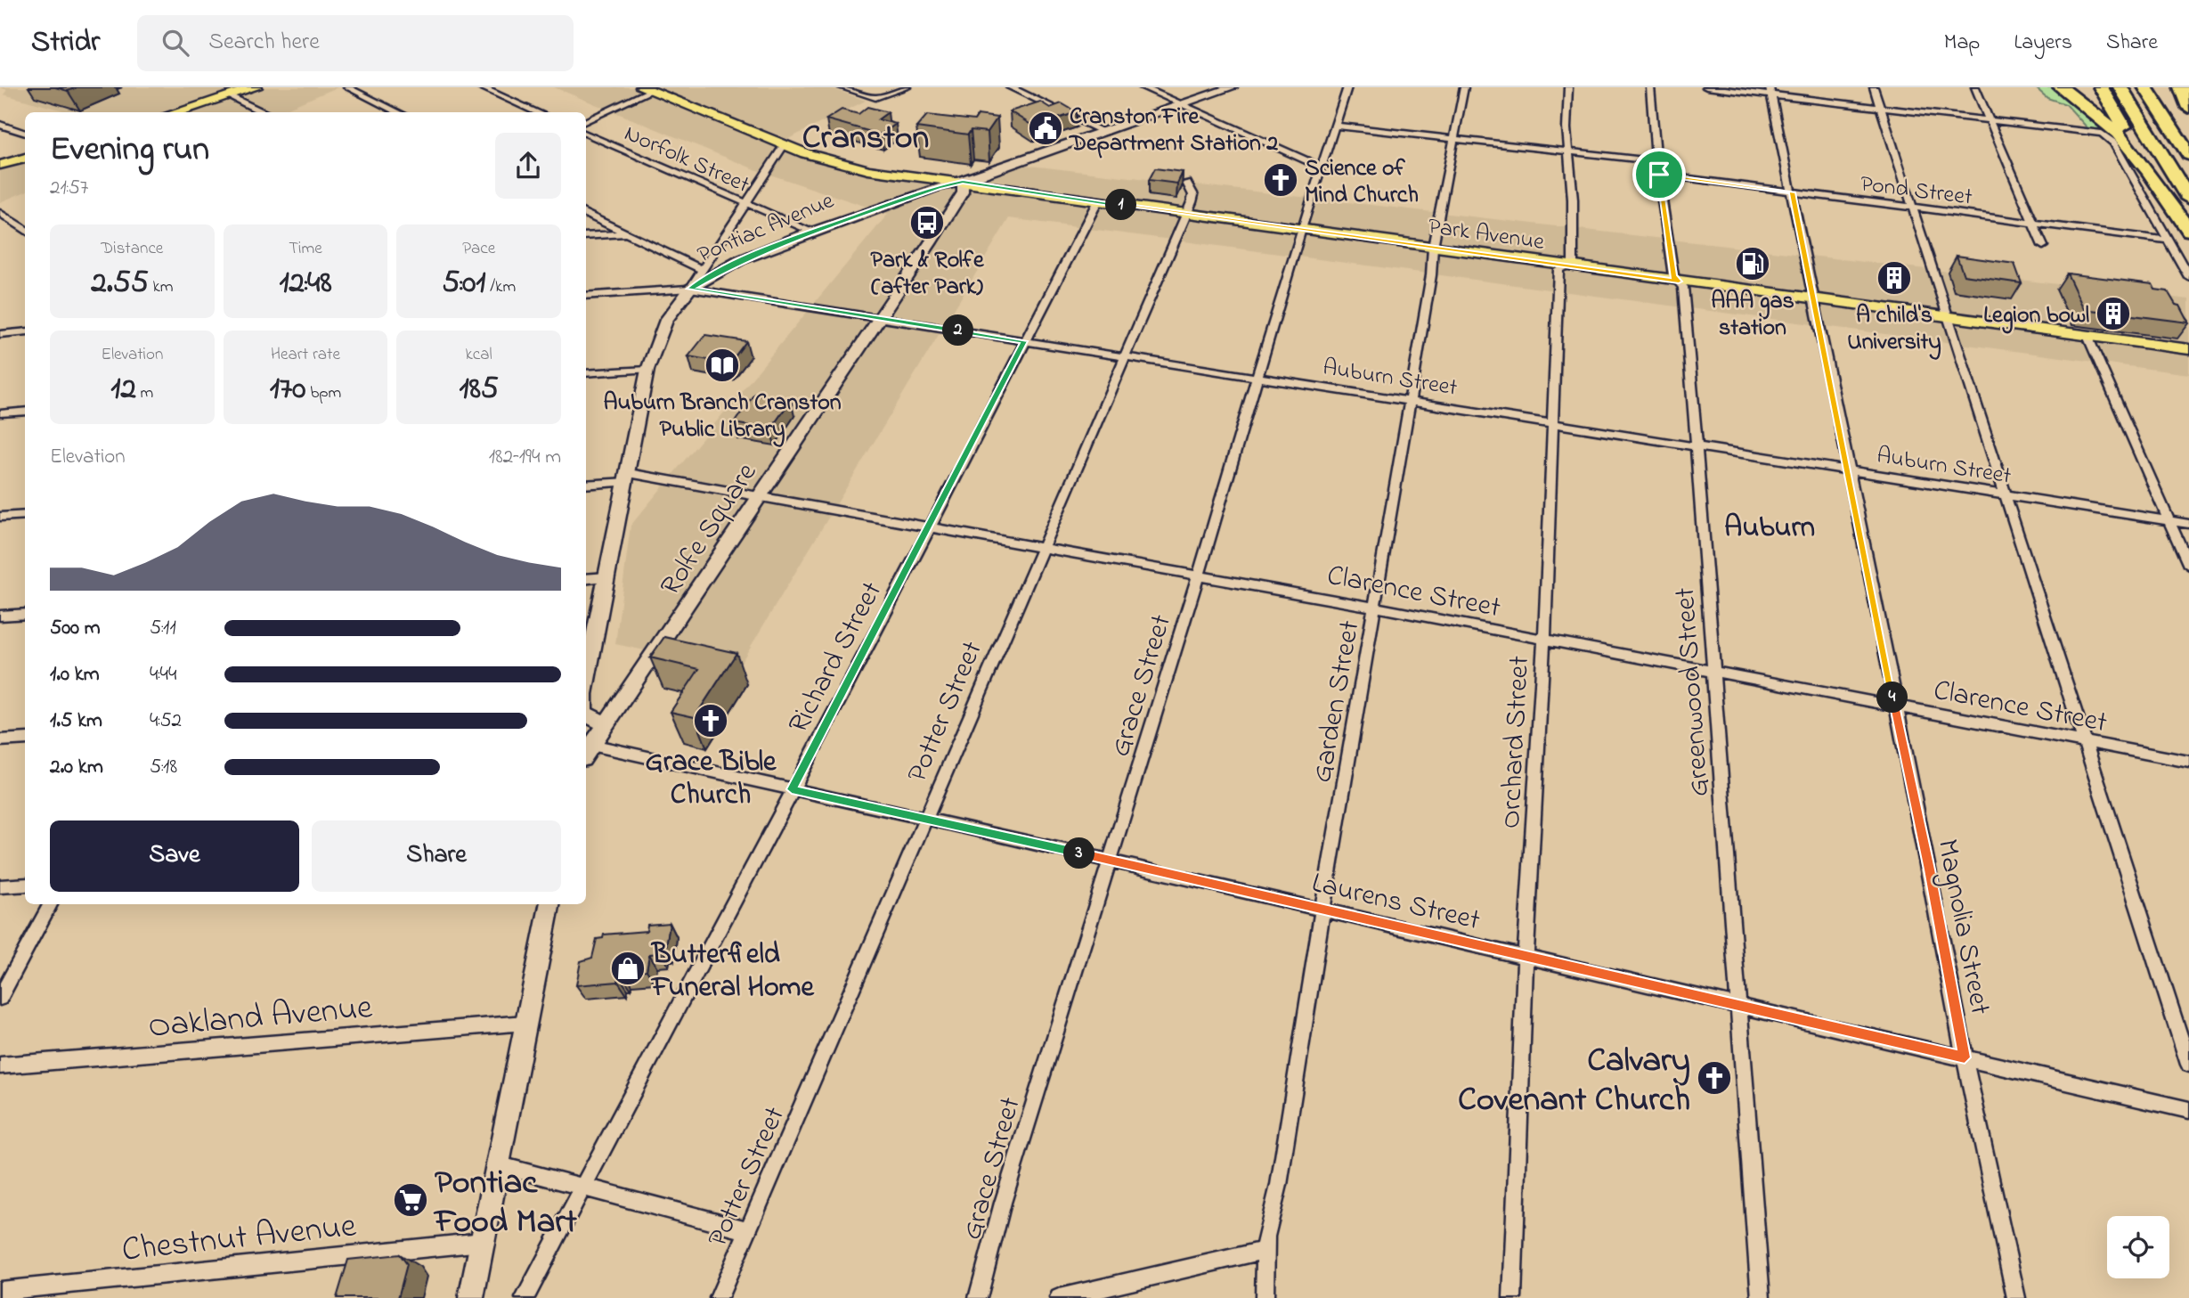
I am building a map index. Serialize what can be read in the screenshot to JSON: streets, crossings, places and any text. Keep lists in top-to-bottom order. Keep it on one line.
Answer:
{"streets":{"main road":["Pontiac Avenue","Park Avenue","Rolfe Square"],"street":["Norfolk Street","Pond Street","Auburn Street","Clarence Street","Richard Street","Grace Street","Greenwood Street","Garden Street","Potter Street","Orchard Street","Laurens Street","Magnolia Street","Oakland Avenue","Chestnut Avenue"]},"crossings":[["Norfolk Street","Pontiac Avenue"],["Pond Street","Grace Street"],["Pond Street","Greenwood Street"],["Pond Street","Garden Street"],["Pond Street","Orchard Street"],["Pond Street","Magnolia Street"],["Pontiac Avenue","Park Avenue"],["Pontiac Avenue","Auburn Street"],["Pontiac Avenue","Rolfe Square"],["Pontiac Avenue","Clarence Street"],["Park Avenue","Rolfe Square"],["Park Avenue","Richard Street"],["Park Avenue","Grace Street"],["Park Avenue","Greenwood Street"],["Park Avenue","Garden Street"],["Park Avenue","Potter Street"],["Park Avenue","Orchard Street"],["Park Avenue","Magnolia Street"],["Auburn Street","Rolfe Square"],["Auburn Street","Richard Street"],["Auburn Street","Grace Street"],["Auburn Street","Greenwood Street"],["Auburn Street","Garden Street"],["Auburn Street","Potter Street"],["Auburn Street","Orchard Street"],["Auburn Street","Magnolia Street"],["Rolfe Square","Clarence Street"],["Rolfe Square","Laurens Street"],["Clarence Street","Richard Street"],["Clarence Street","Grace Street"],["Clarence Street","Greenwood Street"],["Clarence Street","Garden Street"],["Clarence Street","Potter Street"],["Clarence Street","Orchard Street"],["Clarence Street","Magnolia Street"],["Richard Street","Laurens Street"],["Grace Street","Laurens Street"],["Greenwood Street","Laurens Street"],["Garden Street","Laurens Street"],["Potter Street","Laurens Street"],["Orchard Street","Laurens Street"],["Laurens Street","Magnolia Street"]],"districts":["Cranston","Auburn"],"places":{"public building":["Cranston Fire Department Station 2"],"church":["Science of Mind Church","Grace Bible Church","Calvary Covenant Church"],"bus stop":["Park & Rolfe (after Park)"],"fuel station":["AAA gas station"],"building":["A child's University","Legion bowl"],"library":["Auburn Branch Cranston Public Library"],"shop":["Butterfield Funeral Home"],"supermarket":["Pontiac Food Mart"]},"page":{"header":"Stridr","search":"Search here","nav":["Map","Layers","Share"],"heading":["Evening run","21:57"],"pins":["1","2","4","3"],"stats":[["Distance","2.55 km"],["Time","12:48"],["Pace","5:01 /km"],["Elevation","12 m"],["Heart rate","170 bpm"],["kcal","185"]],"chart":["Elevation","182–194 m"],"list":[{"name":"500 m","note":"5:11"},{"name":"1.0 km","note":"4:44"},{"name":"1.5 km","note":"4:52"},{"name":"2.0 km","note":"5:18"}],"buttons":["Save","Share"]}}
